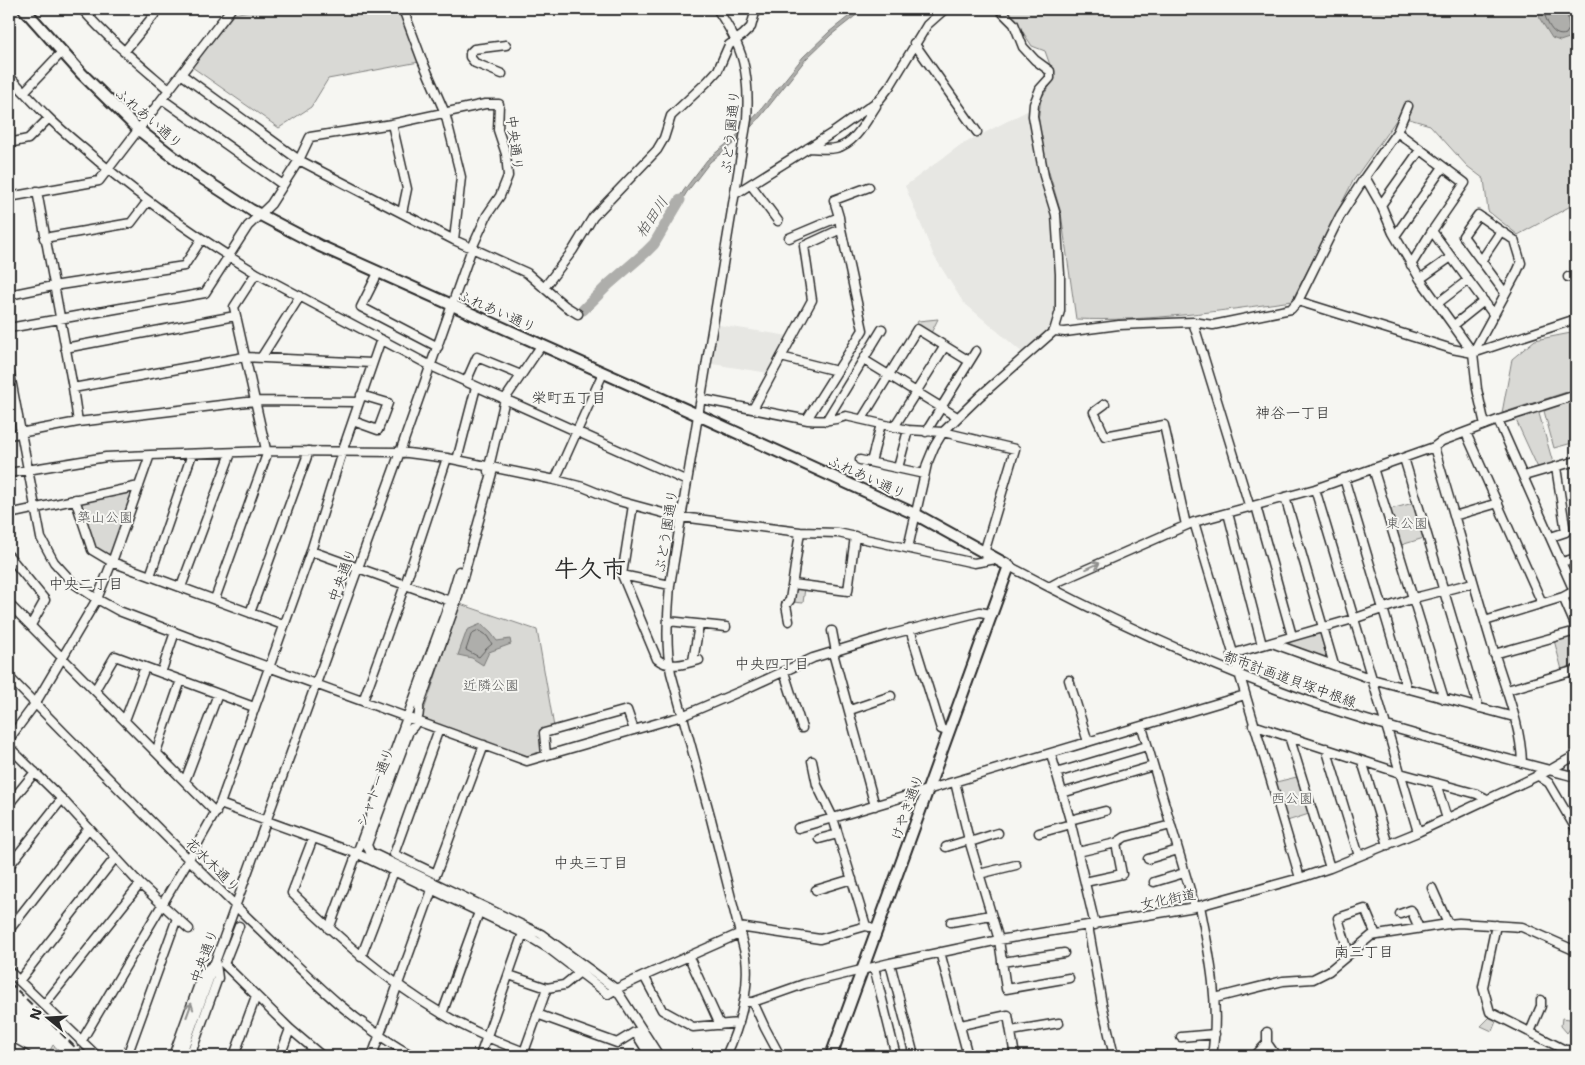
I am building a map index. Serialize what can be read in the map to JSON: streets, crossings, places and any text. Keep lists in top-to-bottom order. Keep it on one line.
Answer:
{"streets":{"main road":["ふれあい通り","けやき通り"],"street":["ぶどう園通り","中央通り","都市計画道貝塚中根線","シャトー通り","花水木通り","女化街道"]},"crossings":[["ふれあい通り","ぶどう園通り"],["ふれあい通り","中央通り"],["ふれあい通り","都市計画道貝塚中根線"],["ふれあい通り","けやき通り"],["ぶどう園通り","女化街道"],["中央通り","花水木通り"],["都市計画道貝塚中根線","けやき通り"],["都市計画道貝塚中根線","女化街道"],["けやき通り","女化街道"]],"districts":["栄町五丁目","神谷一丁目","牛久市","中央二丁目","中央四丁目","中央三丁目","南三丁目"],"water":["柏田川"],"parks":["築山公園","東公園","近隣公園","西公園"],"north":"left"}
